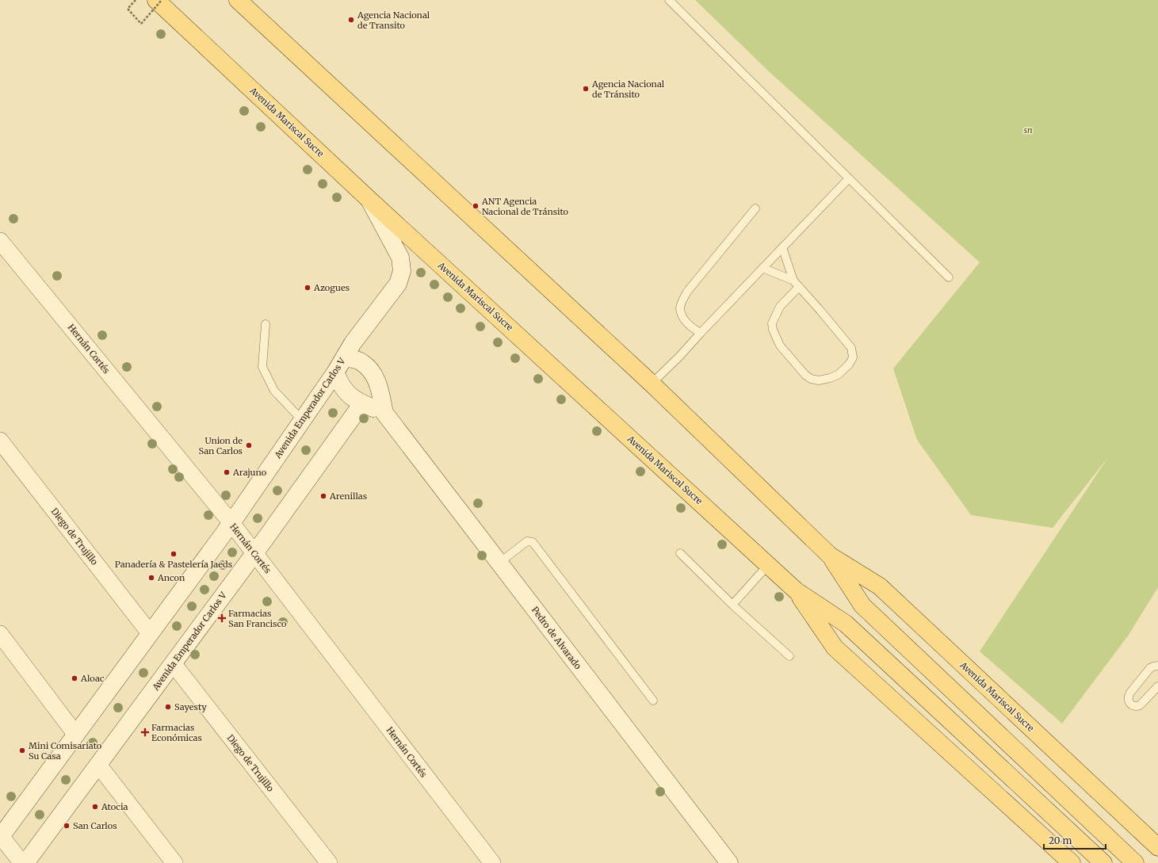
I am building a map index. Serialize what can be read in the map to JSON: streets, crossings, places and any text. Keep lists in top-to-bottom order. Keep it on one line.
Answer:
{"streets":{"main road":["Avenida Mariscal Sucre","Avenida Emperador Carlos V","Pedro de Alvarado"],"street":["Hernán Cortés","Diego de Trujillo"]},"crossings":[["Avenida Mariscal Sucre","Avenida Emperador Carlos V"],["Hernán Cortés","Avenida Emperador Carlos V"],["Avenida Emperador Carlos V","Diego de Trujillo"],["Avenida Emperador Carlos V","Pedro de Alvarado"]],"parks":["sn"],"places":{"other":["Agencia Nacional de Transito","Agencia Nacional de Tránsito","ANT Agencia Nacional de Tránsito","Azogues","Union de San Carlos","Arajuno","Arenillas","Panadería & Pastelería Jaeds","Ancon","Aloac","Sayesty","Mini Comisariato Su Casa","Atocia","San Carlos"],"health":["Farmacias San Francisco","Farmacias Económicas"]},"scale_bar":"20 m"}
